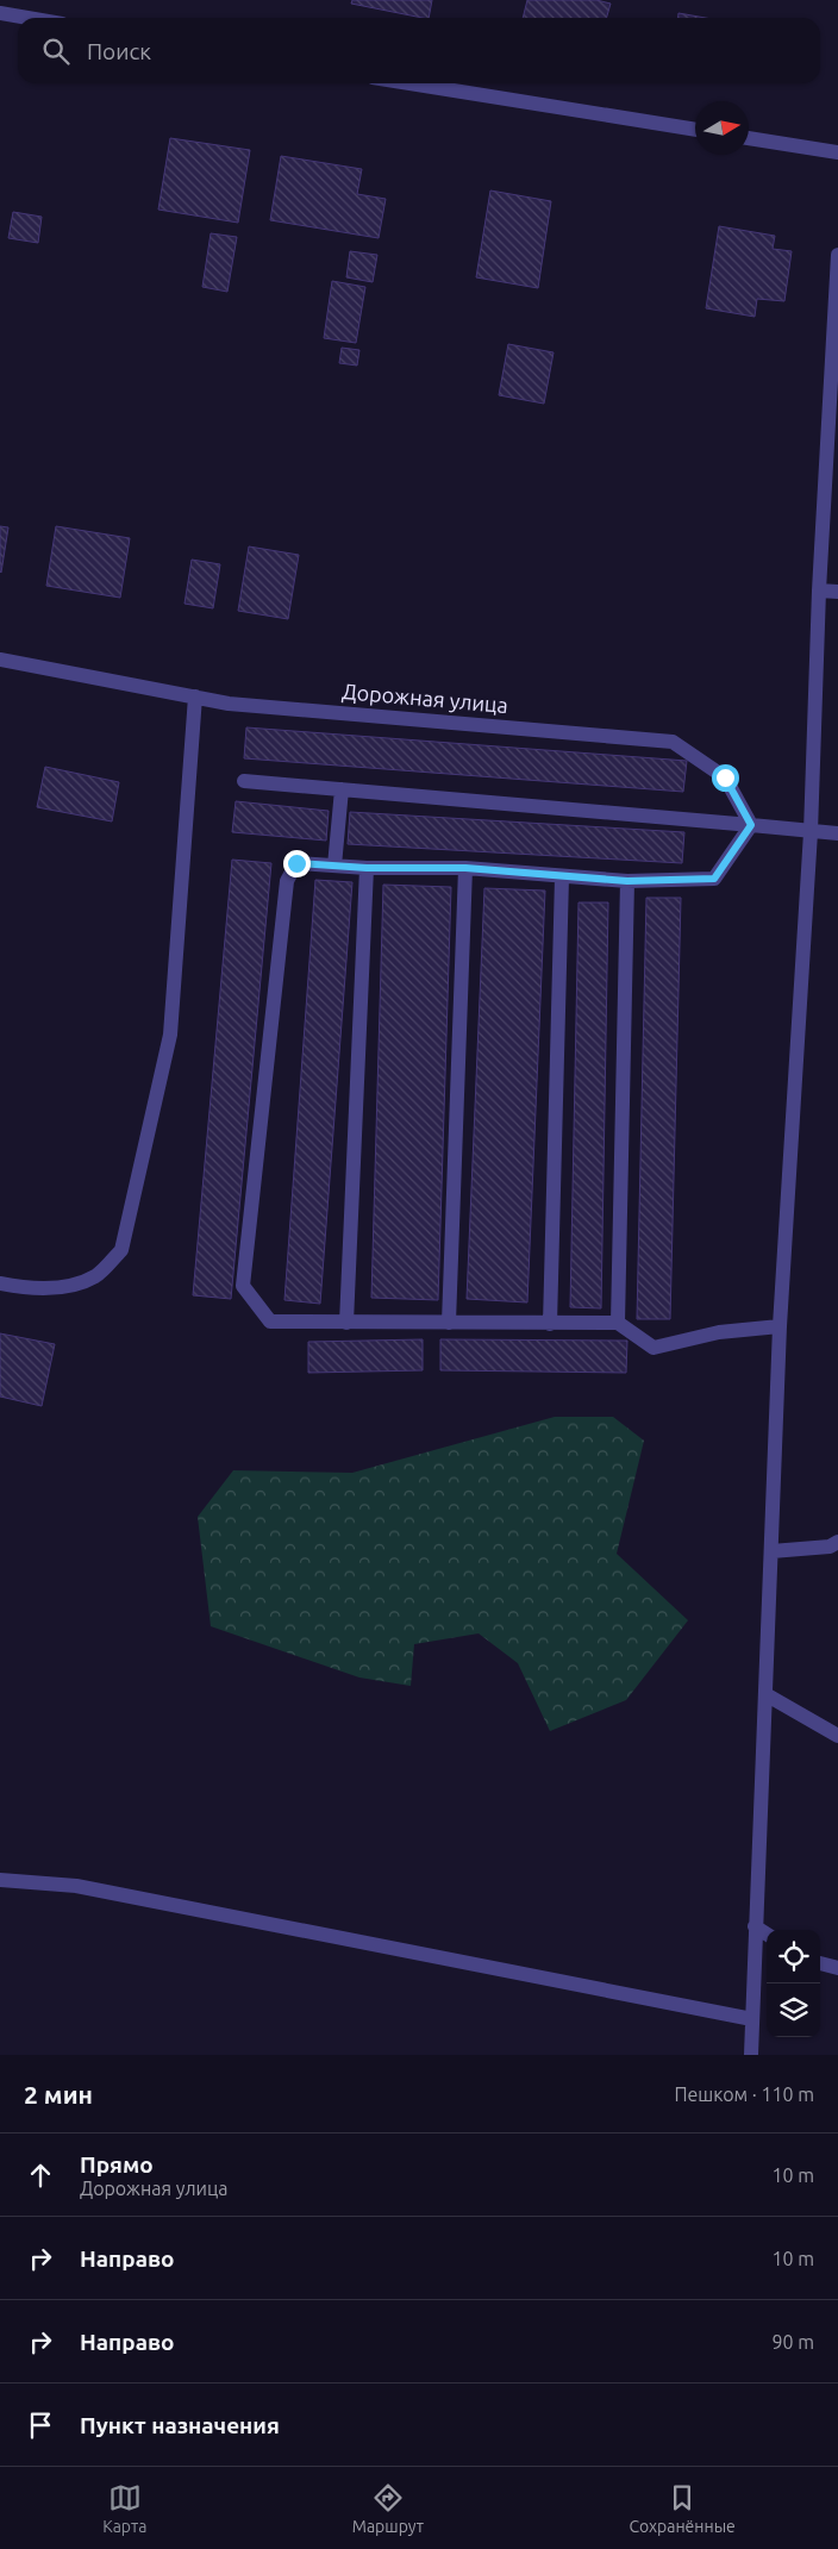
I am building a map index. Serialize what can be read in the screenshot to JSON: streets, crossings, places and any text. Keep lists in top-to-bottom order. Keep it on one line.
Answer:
{"streets":{"street":["Дорожная улица"]},"north":"right","page":{"search":"Поиск","heading":["2 мин","Пешком · 110 m"],"list":[["Прямо","Дорожная улица","10 m"],["Направо","10 m"],["Направо","90 m"],"Пункт назначения"],"nav":["Карта","Маршрут","Сохранённые"]}}
